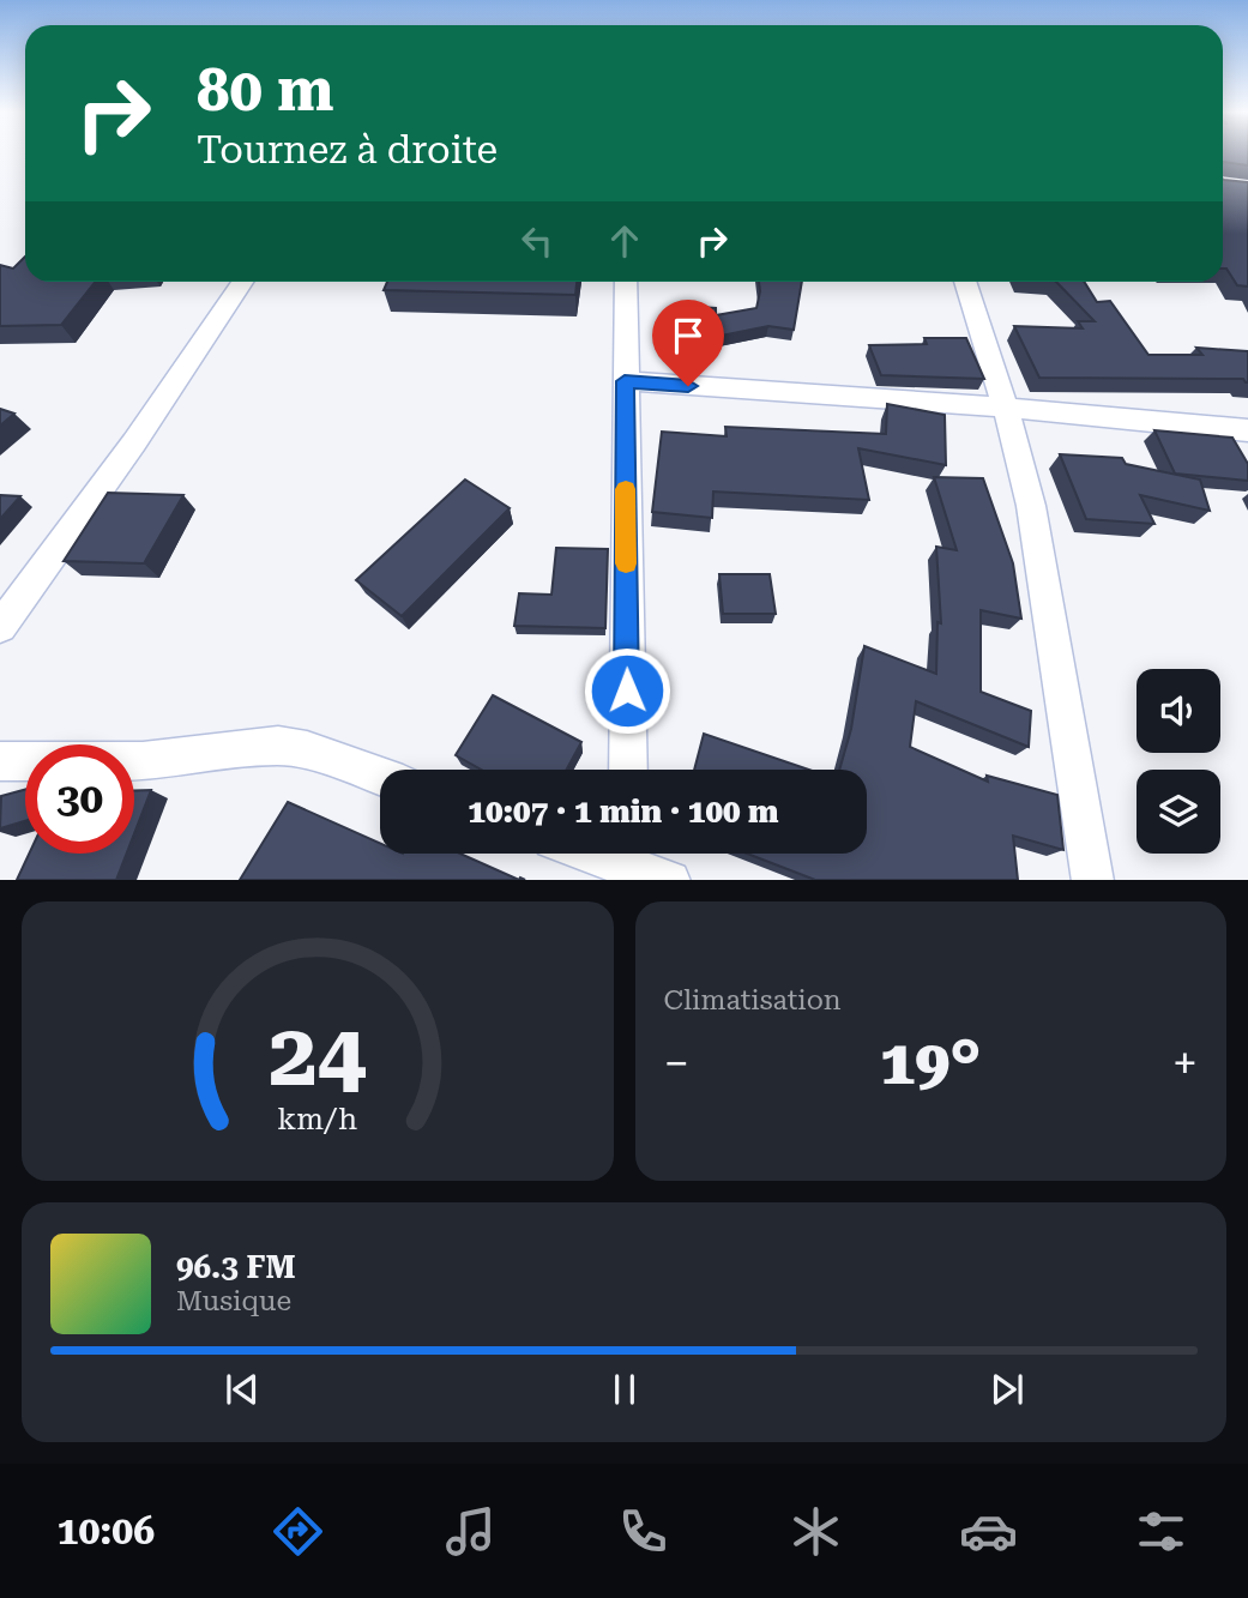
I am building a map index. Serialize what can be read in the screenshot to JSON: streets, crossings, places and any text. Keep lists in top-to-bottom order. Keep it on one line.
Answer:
{"page":{"turn":["80 m","Tournez à droite"],"limit":"30","trip":"10:07 · 1 min · 100 m","tile":"Climatisation","heat":["−","19°","+"],"song":["96.3 FM","Musique"],"tabs":"10:06","gauge":["24","km/h"]}}
